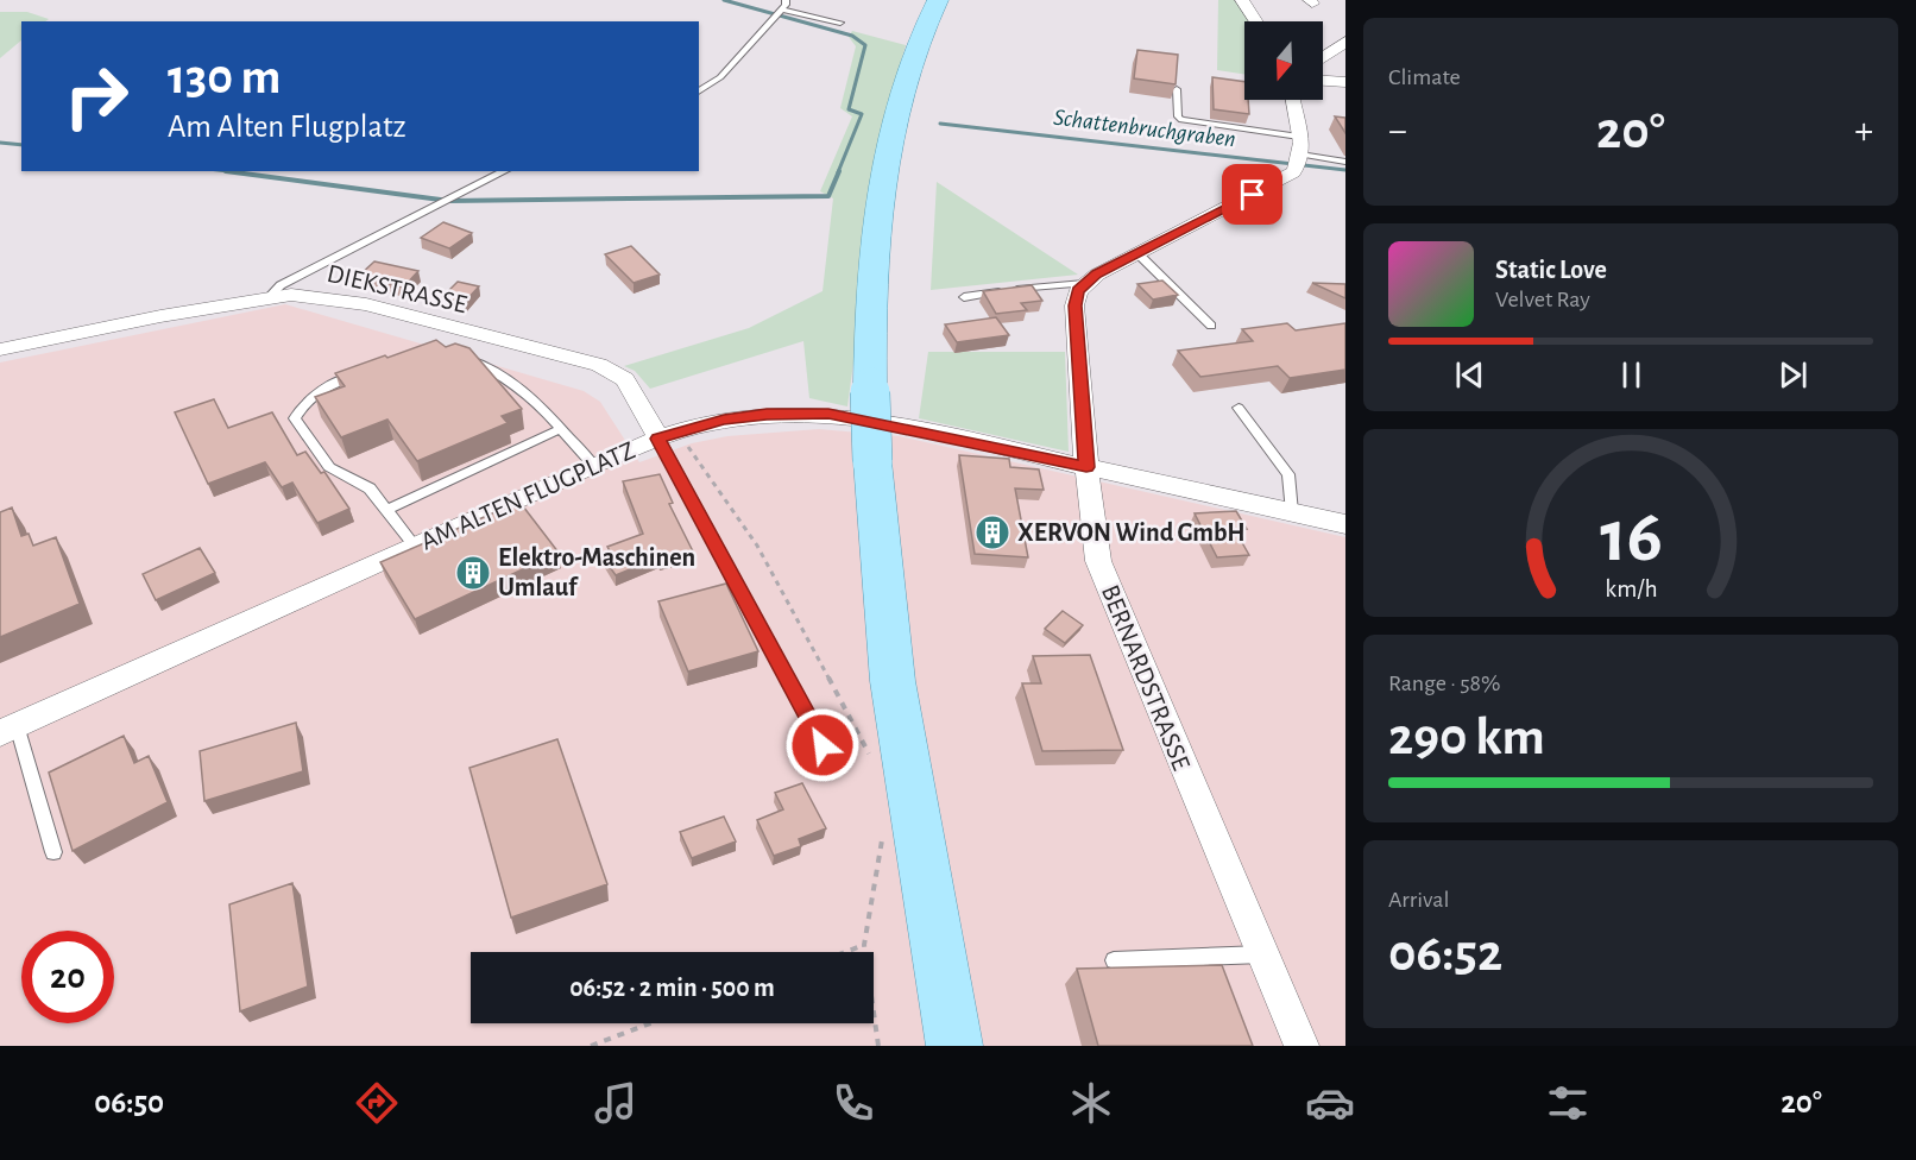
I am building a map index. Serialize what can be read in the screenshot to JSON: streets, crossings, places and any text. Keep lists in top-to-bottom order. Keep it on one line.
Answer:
{"streets":{"street":["DIEKSTRASSE","AM ALTEN FLUGPLATZ","BERNARDSTRASSE"]},"crossings":[["DIEKSTRASSE","AM ALTEN FLUGPLATZ"],["AM ALTEN FLUGPLATZ","BERNARDSTRASSE"]],"water":["Schattenbruchgraben"],"places":{"building":["XERVON Wind GmbH","Elektro-Maschinen Umlauf"]},"north":"bottom","page":{"tile":["Climate",["Range · 58%","290 km"],["Arrival","06:52"]],"turn":["130 m","Am Alten Flugplatz"],"heat":["−","20°","+"],"song":["Static Love","Velvet Ray"],"limit":"20","trip":"06:52 · 2 min · 500 m","tabs":["06:50","20°"],"gauge":["16","km/h"]}}
